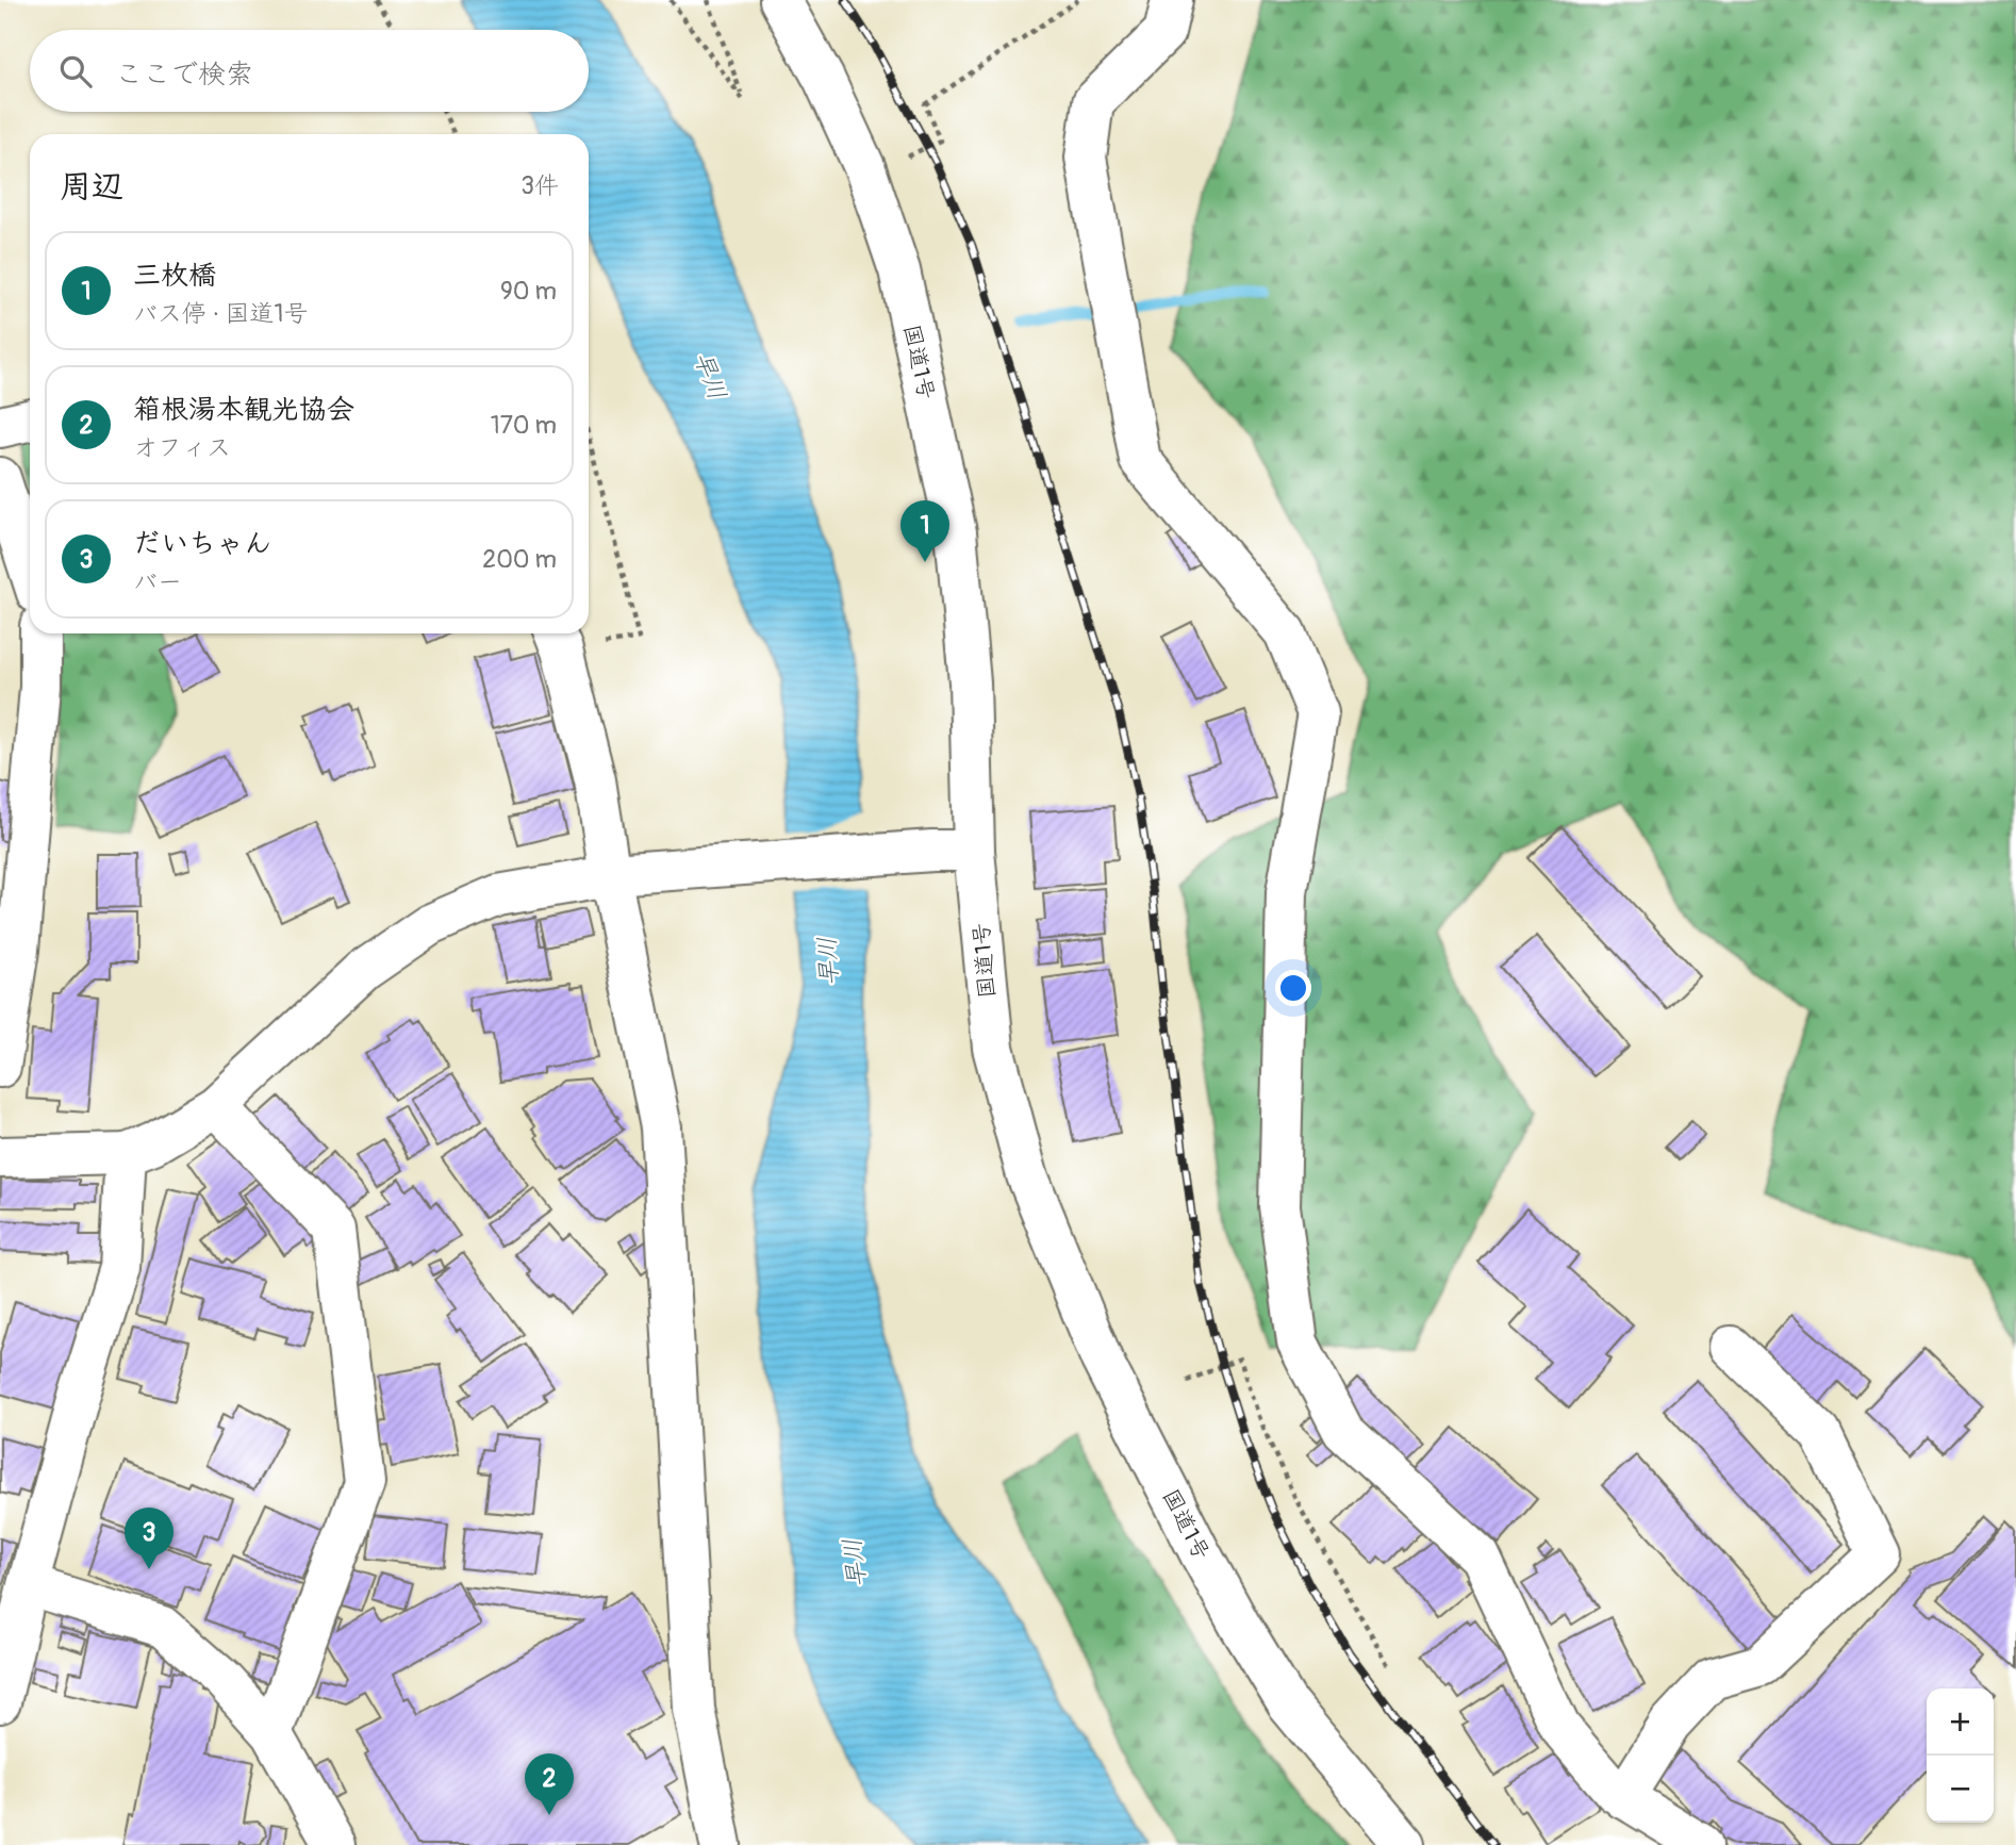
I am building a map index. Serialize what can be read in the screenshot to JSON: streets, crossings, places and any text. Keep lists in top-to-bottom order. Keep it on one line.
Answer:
{"streets":{"main road":["国道1号"]},"water":["早川"],"page":{"search":"ここで検索","heading":["周辺","3件"],"list":[{"mark":"1","name":"三枚橋","note":"バス停 · 国道1号","value":"90 m"},{"mark":"2","name":"箱根湯本観光協会","note":"オフィス","value":"170 m"},{"mark":"3","name":"だいちゃん","note":"バー","value":"200 m"}],"pins":["1","3","2"],"map_buttons":["+","−"]}}
